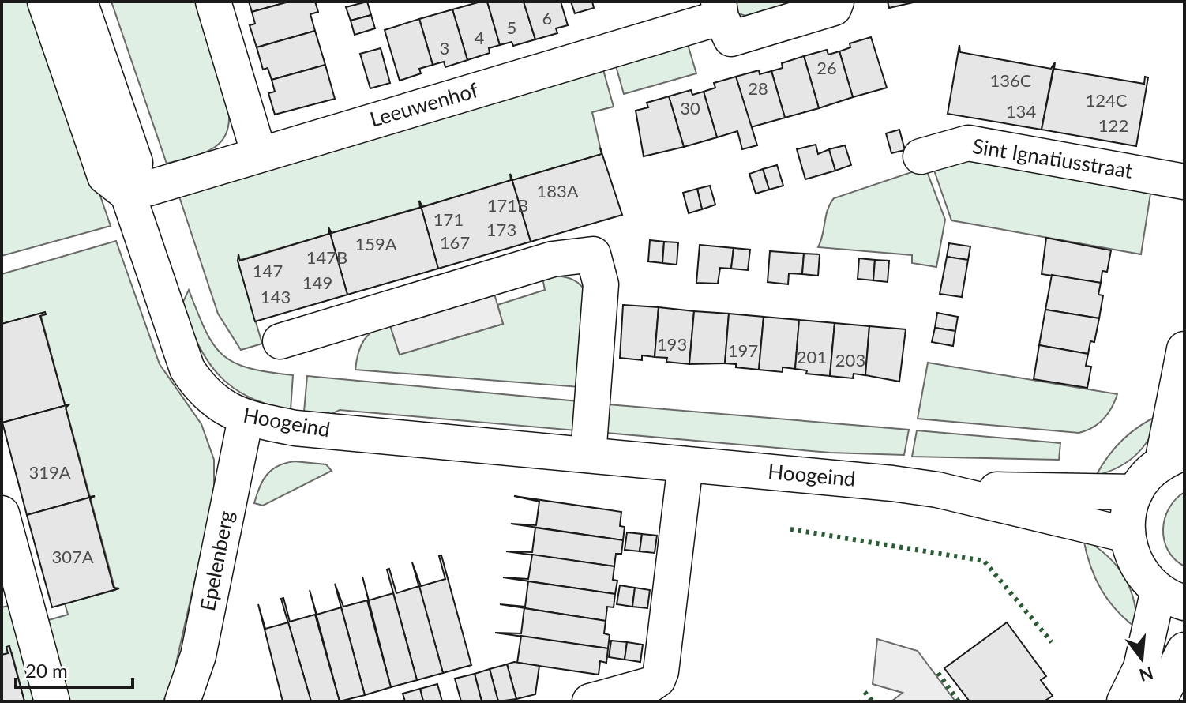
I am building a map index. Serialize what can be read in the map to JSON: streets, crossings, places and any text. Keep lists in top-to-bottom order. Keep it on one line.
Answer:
{"streets":{"street":["Leeuwenhof","Sint Ignatiusstraat","Hoogeind","Epelenberg"]},"crossings":[["Leeuwenhof","Hoogeind"],["Hoogeind","Epelenberg"]],"house_numbers":["6","5","4","3","26","136C","28","124C","30","134","122","183A","171B","171","173","167","159A","147B","147","149","143","193","197","201","203","319A","307A"],"scale_bar":"20 m","north":"bottom"}
